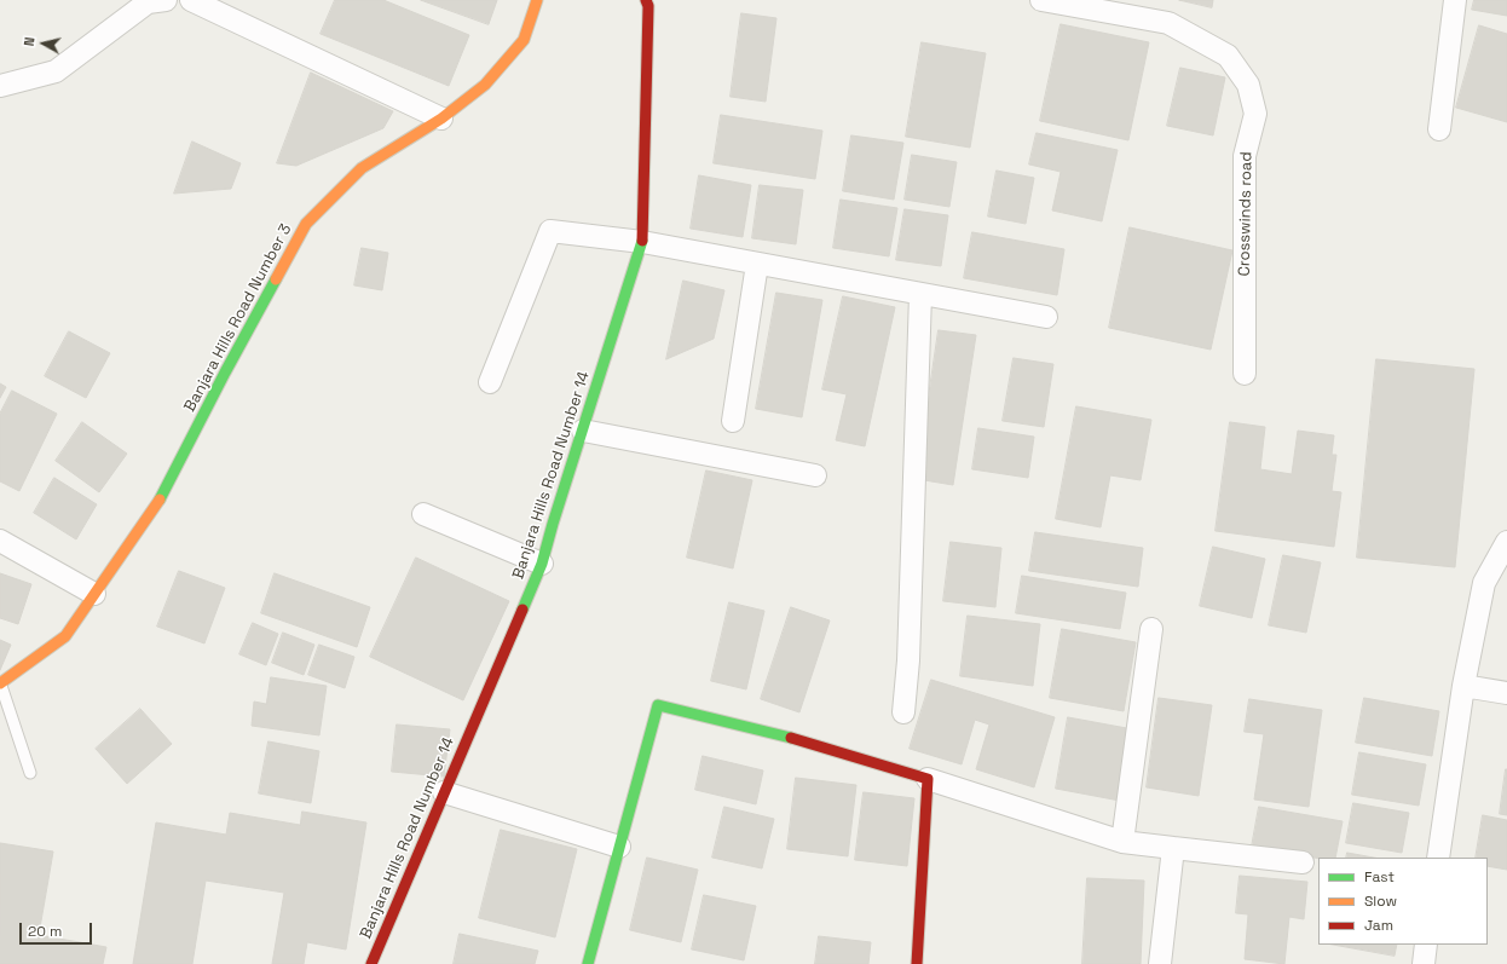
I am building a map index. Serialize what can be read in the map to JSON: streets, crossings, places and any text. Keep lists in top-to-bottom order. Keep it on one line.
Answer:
{"streets":{"street":["Crosswinds road","Banjara Hills Road Number 3","Banjara Hills Road Number 14"]},"legend":["Fast","Slow","Jam"],"scale_bar":"20 m","north":"left"}
